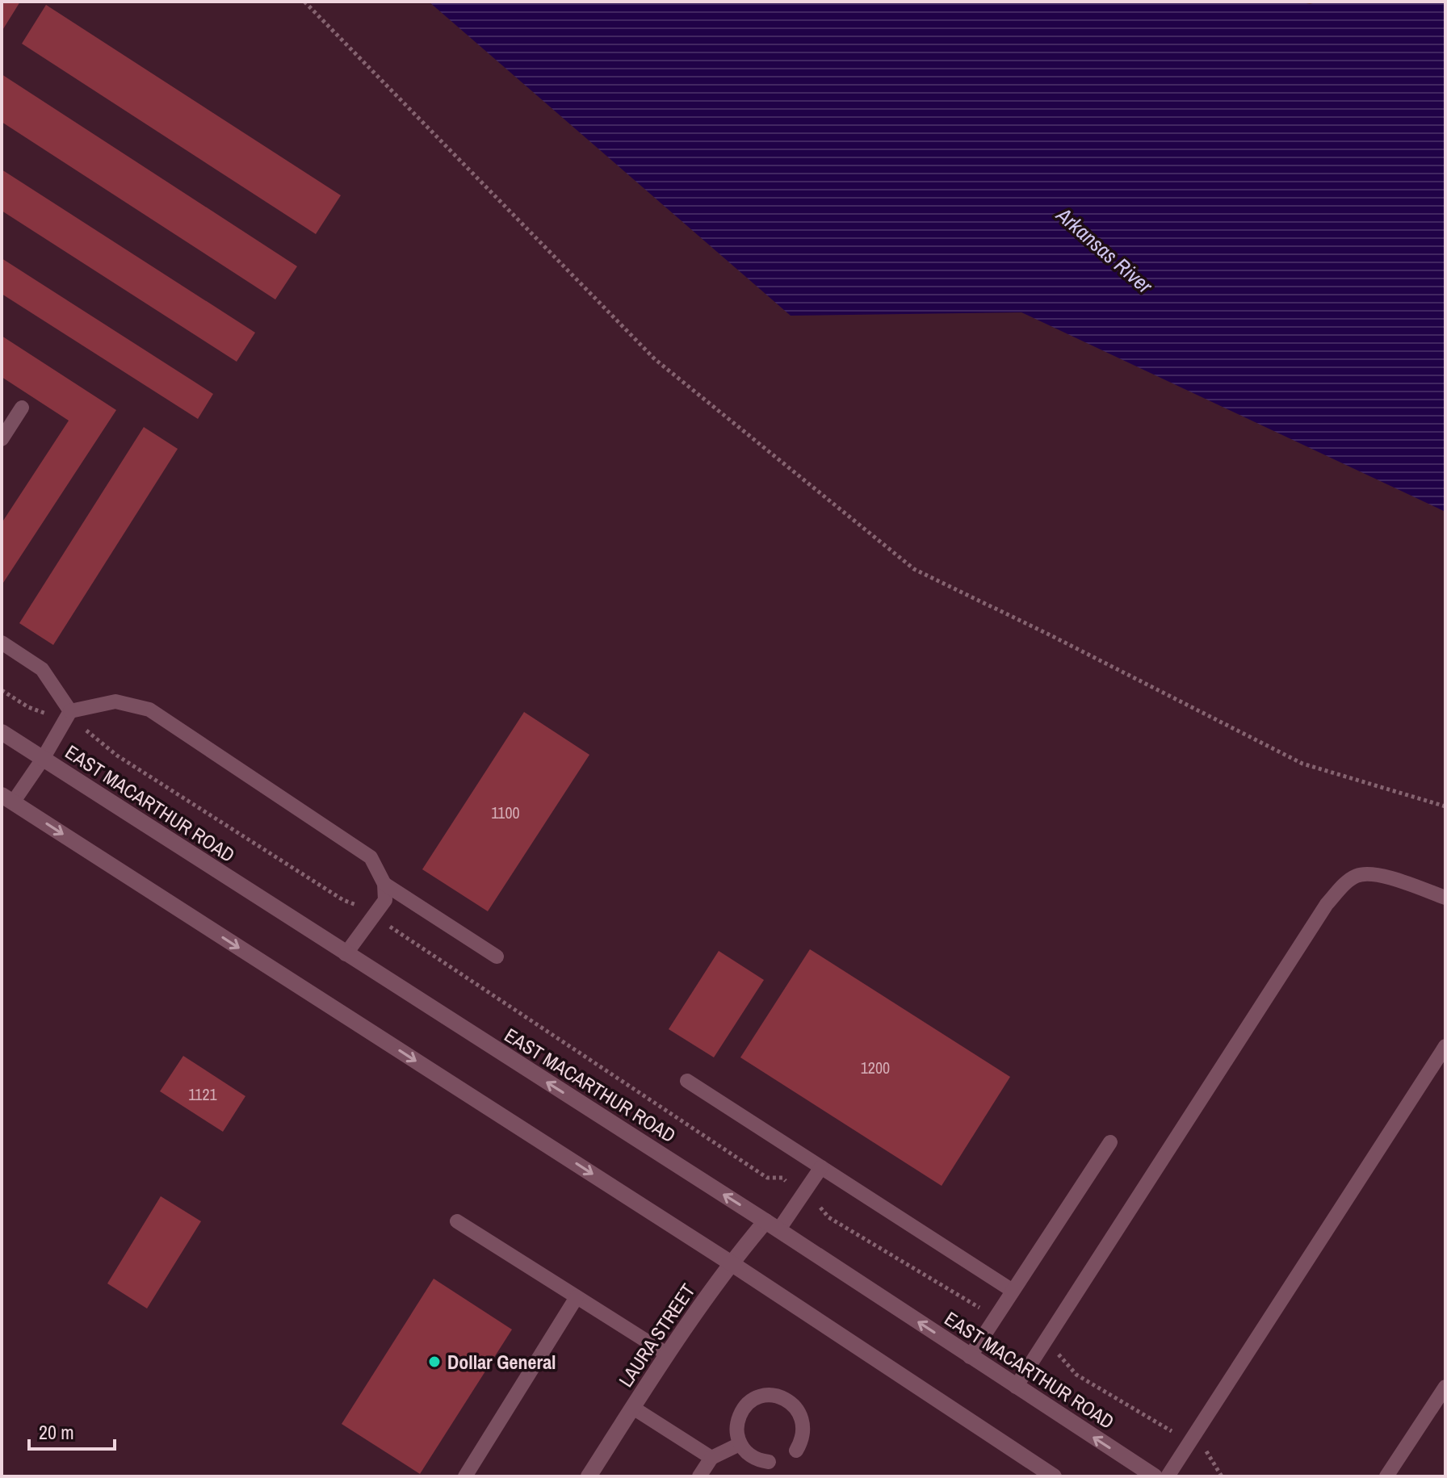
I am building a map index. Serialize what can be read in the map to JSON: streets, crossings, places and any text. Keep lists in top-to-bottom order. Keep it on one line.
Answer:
{"streets":{"street":["EAST MACARTHUR ROAD","LAURA STREET"]},"crossings":[["EAST MACARTHUR ROAD","LAURA STREET"]],"water":["Arkansas River"],"places":["Dollar General"],"house_numbers":["1100","1200","1121"],"scale_bar":"20 m"}
